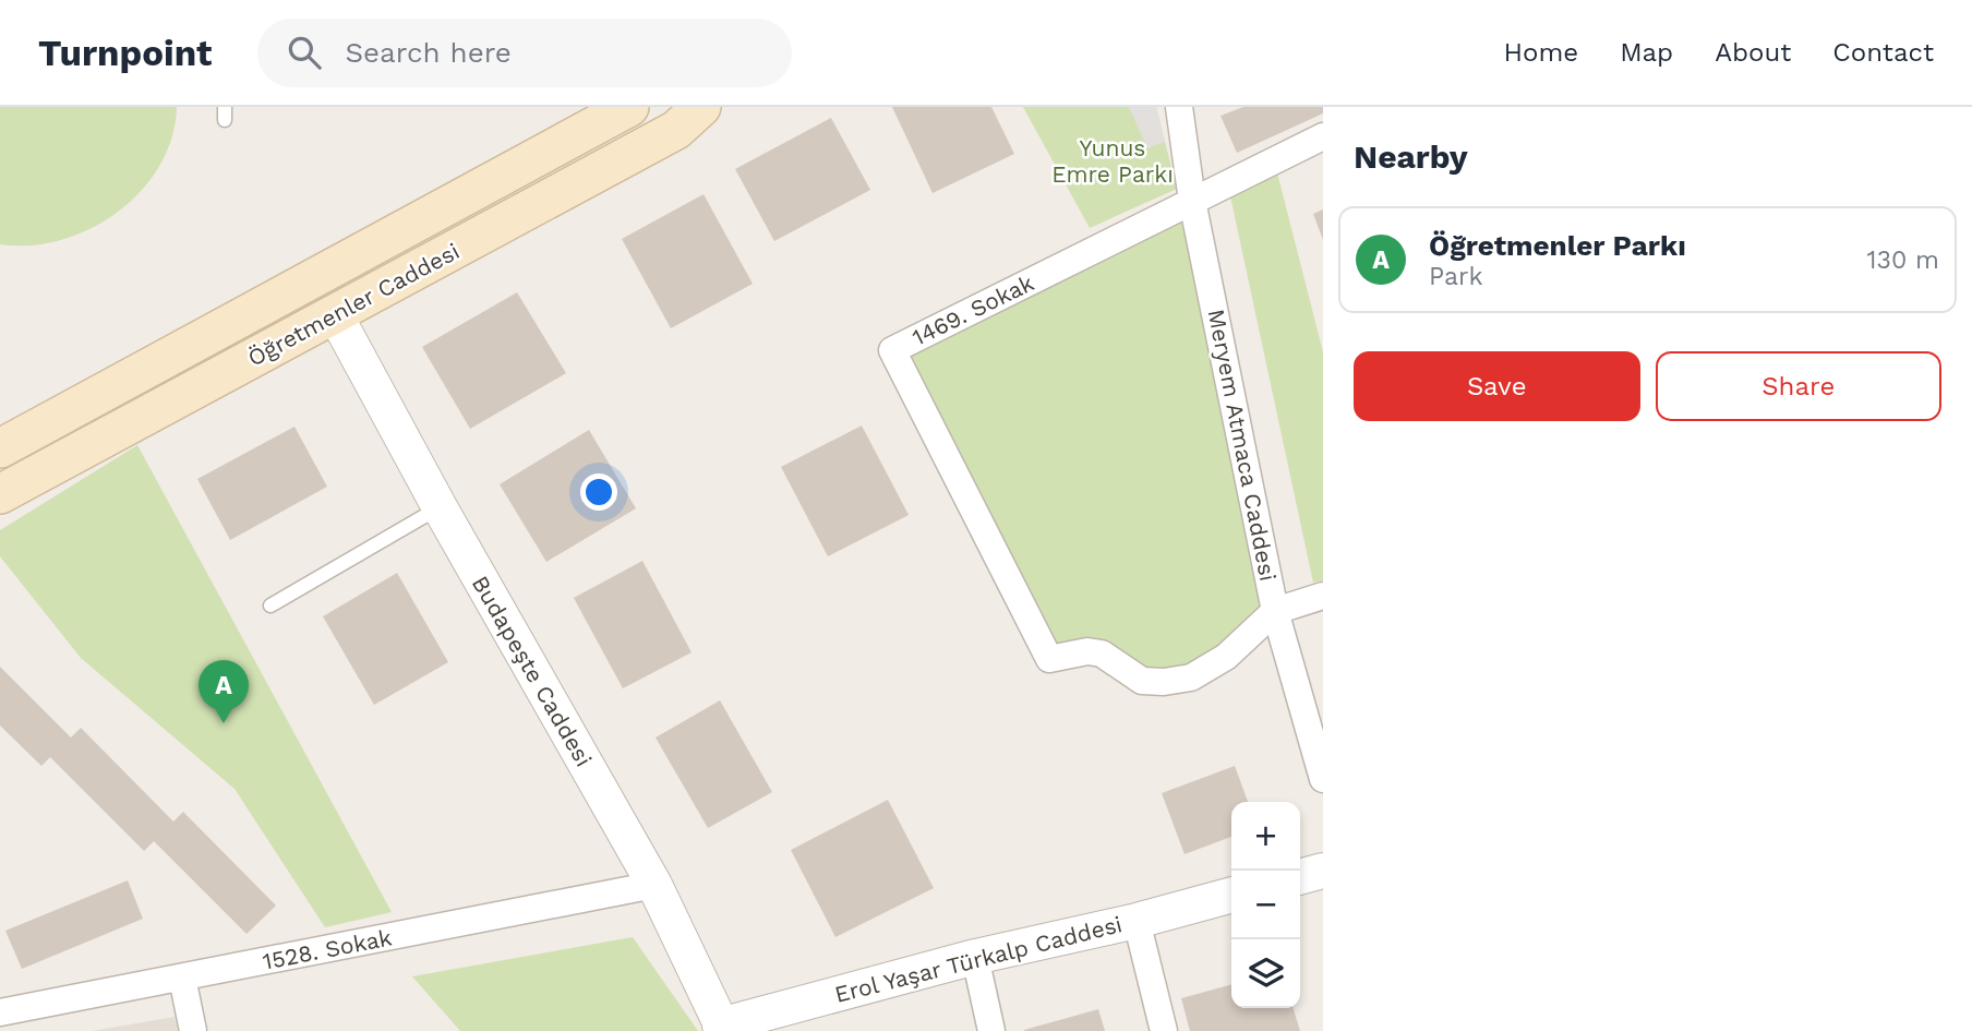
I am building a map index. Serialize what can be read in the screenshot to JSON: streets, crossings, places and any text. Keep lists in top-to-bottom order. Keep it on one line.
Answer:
{"streets":{"main road":["Öğretmenler Caddesi"],"street":["1469. Sokak","Meryem Atmaca Caddesi","Budapeşte Caddesi","1528. Sokak","Erol Yaşar Türkalp Caddesi"]},"crossings":[["Öğretmenler Caddesi","Budapeşte Caddesi"],["1469. Sokak","Meryem Atmaca Caddesi"],["Budapeşte Caddesi","1528. Sokak"],["Budapeşte Caddesi","Erol Yaşar Türkalp Caddesi"]],"parks":["Yunus Emre Parkı"],"page":{"header":"Turnpoint","search":"Search here","nav":["Home","Map","About","Contact"],"heading":"Nearby","list":[{"mark":"A","name":"Öğretmenler Parkı","note":"Park","value":"130 m"}],"buttons":["Save","Share"],"pins":"A","map_buttons":["+","−"]}}
